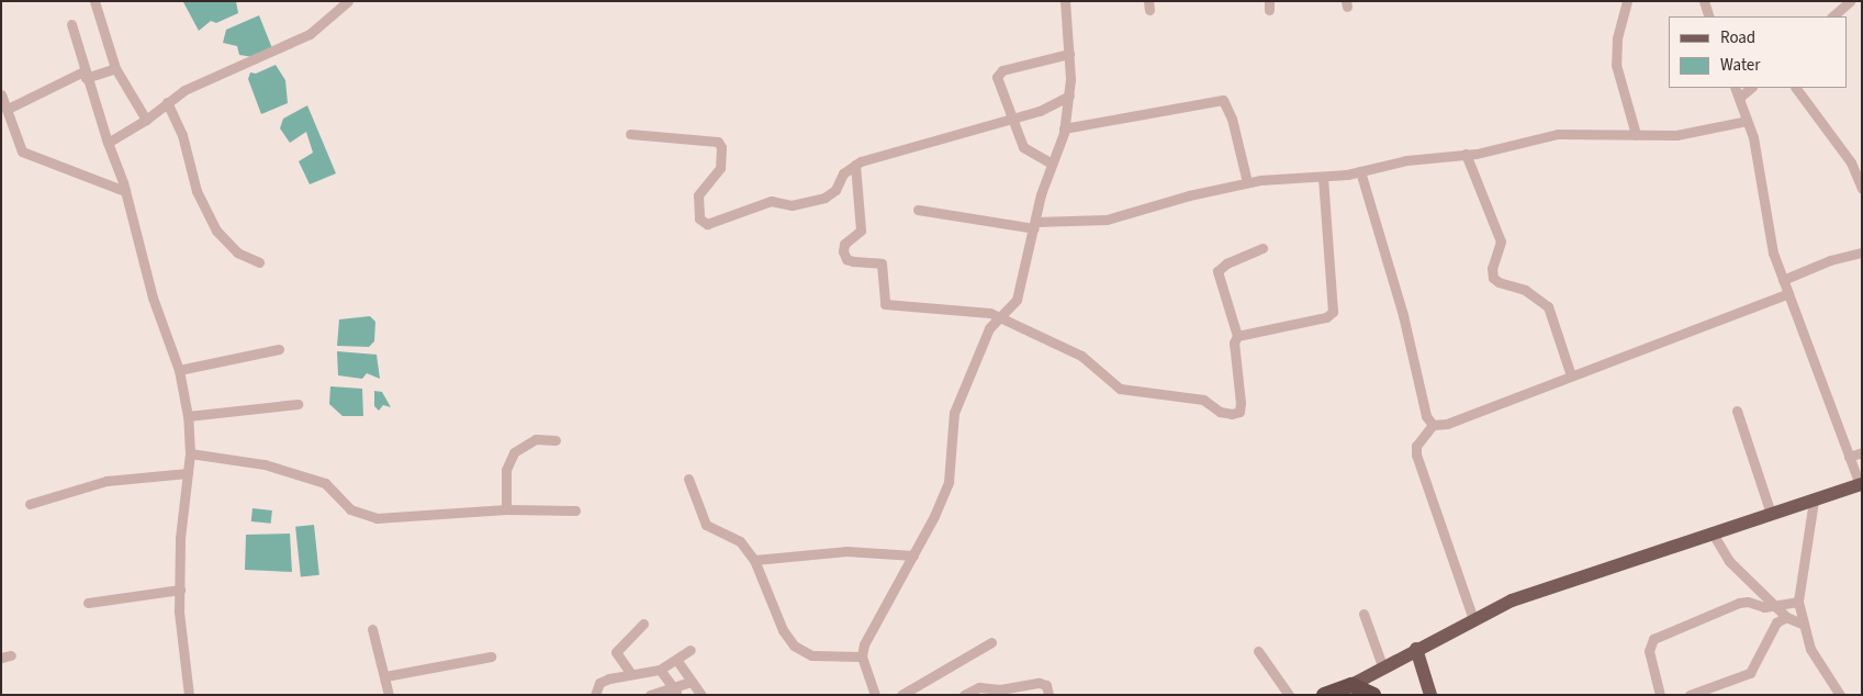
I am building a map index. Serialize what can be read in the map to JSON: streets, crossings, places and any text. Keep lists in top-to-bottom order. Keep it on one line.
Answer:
{"legend":["Road","Water"]}
